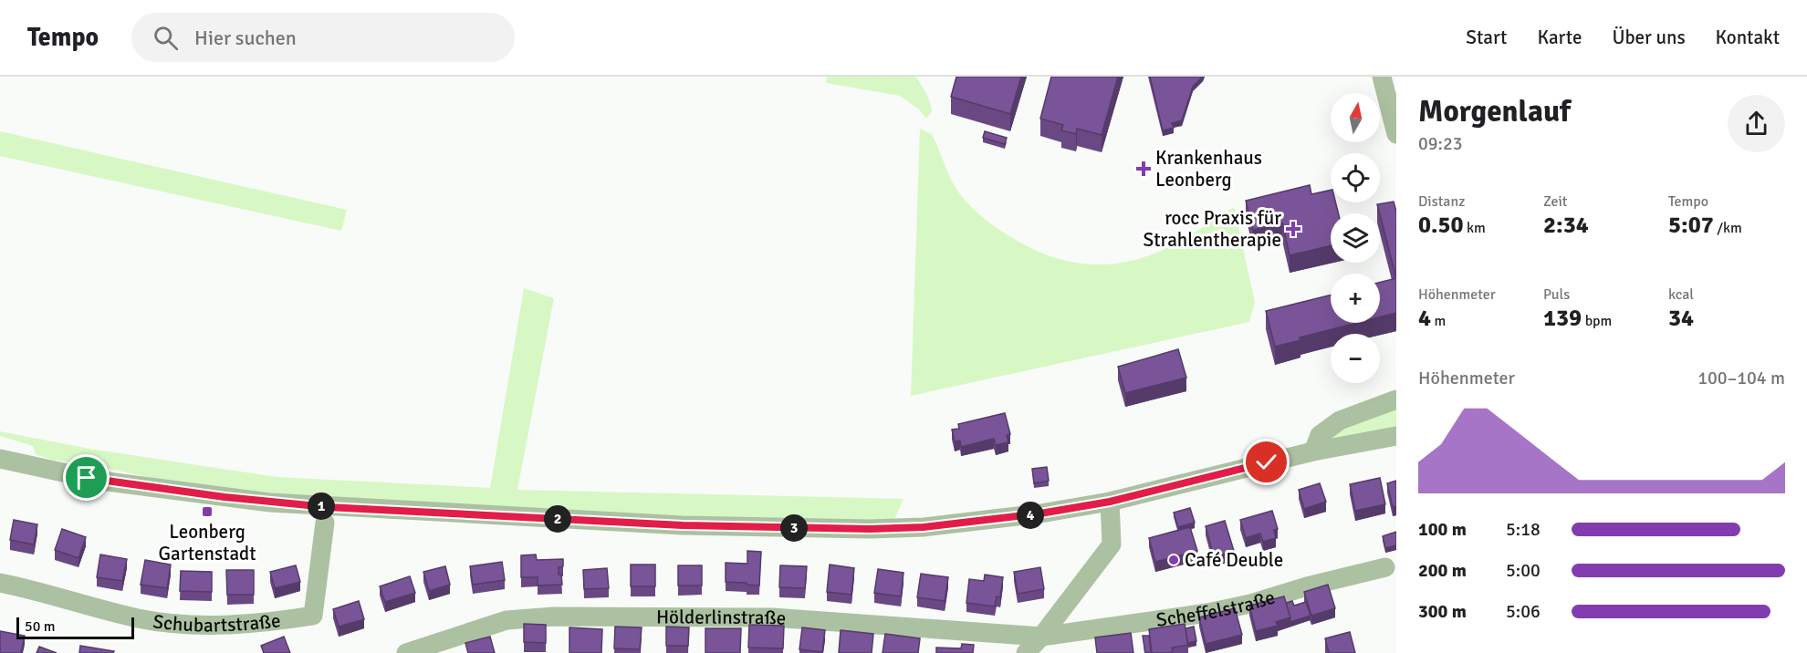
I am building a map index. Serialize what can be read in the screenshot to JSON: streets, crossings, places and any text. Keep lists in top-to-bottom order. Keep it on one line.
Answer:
{"streets":{"street":["Scheffelstraße","Hölderlinstraße","Schubartstraße"]},"crossings":[["Scheffelstraße","Hölderlinstraße"]],"places":{"health":["Krankenhaus Leonberg","rocc Praxis für Strahlentherapie"],"transit":["Leonberg Gartenstadt"],"other":["Café Deuble"]},"scale_bar":"50 m","north":"top","page":{"header":"Tempo","search":"Hier suchen","nav":["Start","Karte","Über uns","Kontakt"],"heading":["Morgenlauf","09:23"],"map_buttons":["+","−"],"stats":[["Distanz","0.50 km"],["Zeit","2:34"],["Tempo","5:07 /km"],["Höhenmeter","4 m"],["Puls","139 bpm"],["kcal","34"]],"chart":["Höhenmeter","100–104 m"],"pins":["1","4","2","3"],"list":[{"name":"100 m","note":"5:18"},{"name":"200 m","note":"5:00"},{"name":"300 m","note":"5:06"}],"scale":"50 m"}}
